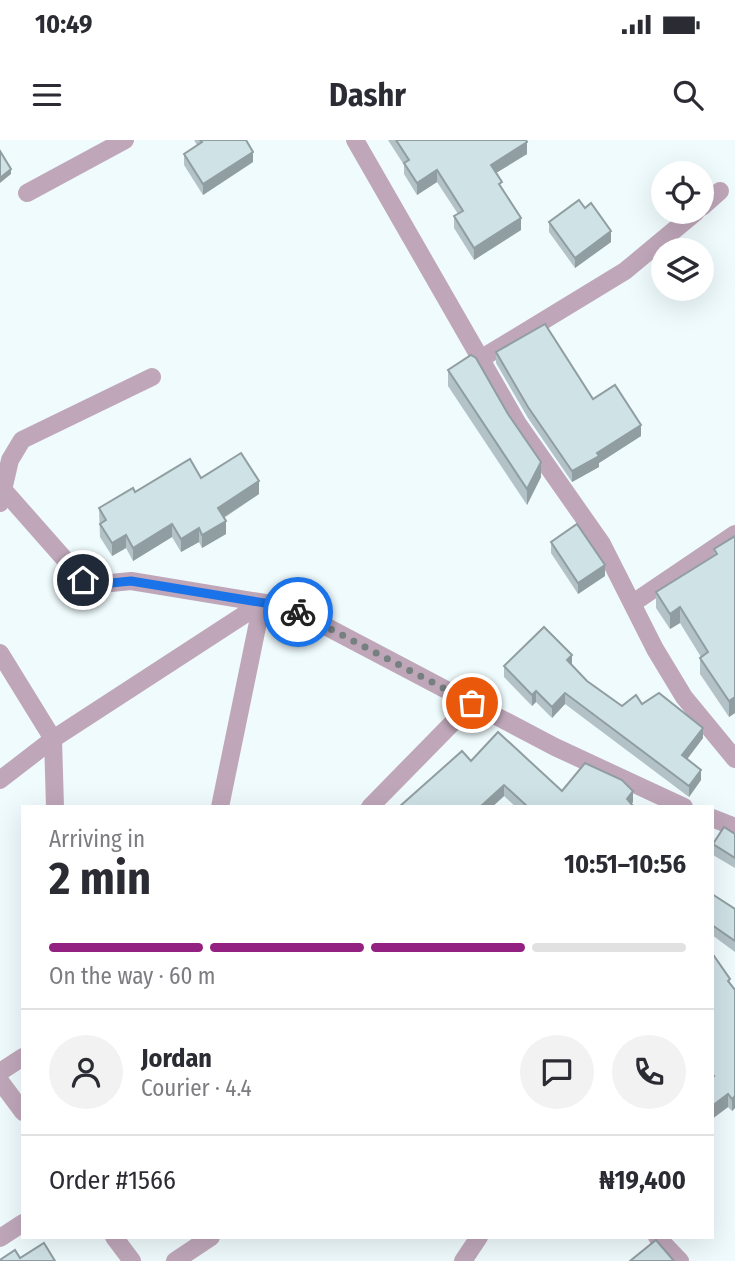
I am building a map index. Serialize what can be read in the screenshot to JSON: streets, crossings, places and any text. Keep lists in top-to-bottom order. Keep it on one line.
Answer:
{"page":{"status":"10:49","header":"Dashr","heading":["2 min","Arriving in","10:51–10:56"],"panel":["Jordan","Courier · 4.4","Order #1566","₦19,400"],"bar":"On the way · 60 m"}}
